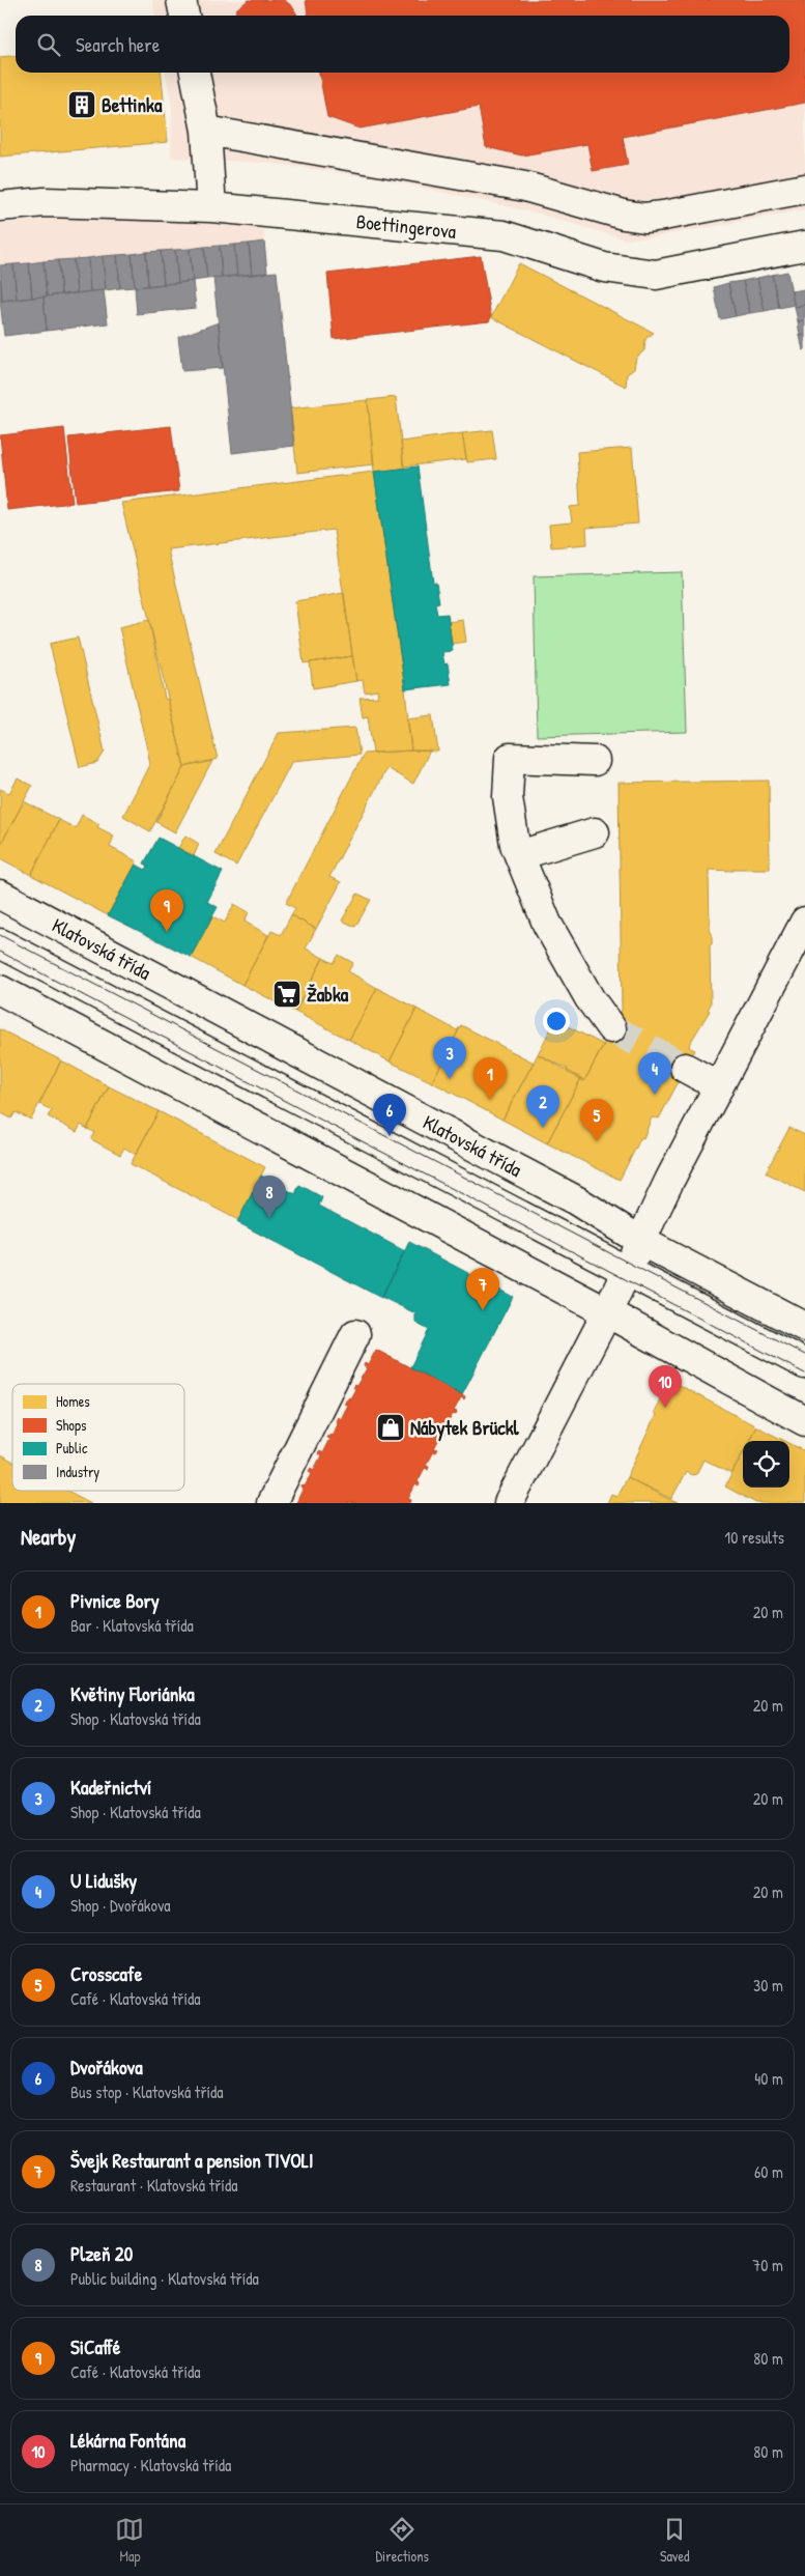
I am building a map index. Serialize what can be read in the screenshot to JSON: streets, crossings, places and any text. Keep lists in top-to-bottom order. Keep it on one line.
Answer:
{"streets":{"main road":["Boettingerova","Klatovská třída"]},"places":{"building":["Bettinka"],"supermarket":["Žabka"],"shop":["Nábytek Brückl"]},"legend":["Homes","Shops","Public","Industry"],"page":{"search":"Search here","pins":["9","3","4","1","2","6","5","8","7","10"],"heading":["Nearby","10 results"],"list":[{"mark":"1","name":"Pivnice Bory","note":"Bar · Klatovská třída","value":"20 m"},{"mark":"2","name":"Květiny Floriánka","note":"Shop · Klatovská třída","value":"20 m"},{"mark":"3","name":"Kadeřnictví","note":"Shop · Klatovská třída","value":"20 m"},{"mark":"4","name":"U Lidušky","note":"Shop · Dvořákova","value":"20 m"},{"mark":"5","name":"Crosscafe","note":"Café · Klatovská třída","value":"30 m"},{"mark":"6","name":"Dvořákova","note":"Bus stop · Klatovská třída","value":"40 m"},{"mark":"7","name":"Švejk Restaurant a pension TIVOLI","note":"Restaurant · Klatovská třída","value":"60 m"},{"mark":"8","name":"Plzeň 20","note":"Public building · Klatovská třída","value":"70 m"},{"mark":"9","name":"SiCaffé","note":"Café · Klatovská třída","value":"80 m"},{"mark":"10","name":"Lékárna Fontána","note":"Pharmacy · Klatovská třída","value":"80 m"}],"nav":["Map","Directions","Saved"]}}
